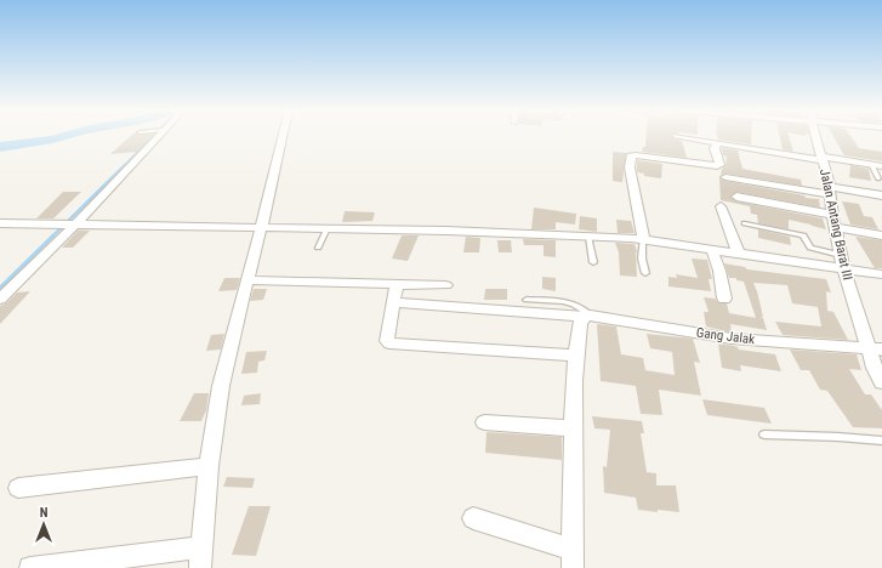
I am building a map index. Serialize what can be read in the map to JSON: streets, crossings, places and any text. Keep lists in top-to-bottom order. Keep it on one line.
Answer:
{"streets":{"street":["Jalan Antang Barat III","Gang Jalak"]},"crossings":[["Jalan Antang Barat III","Gang Jalak"]],"north":"top"}
